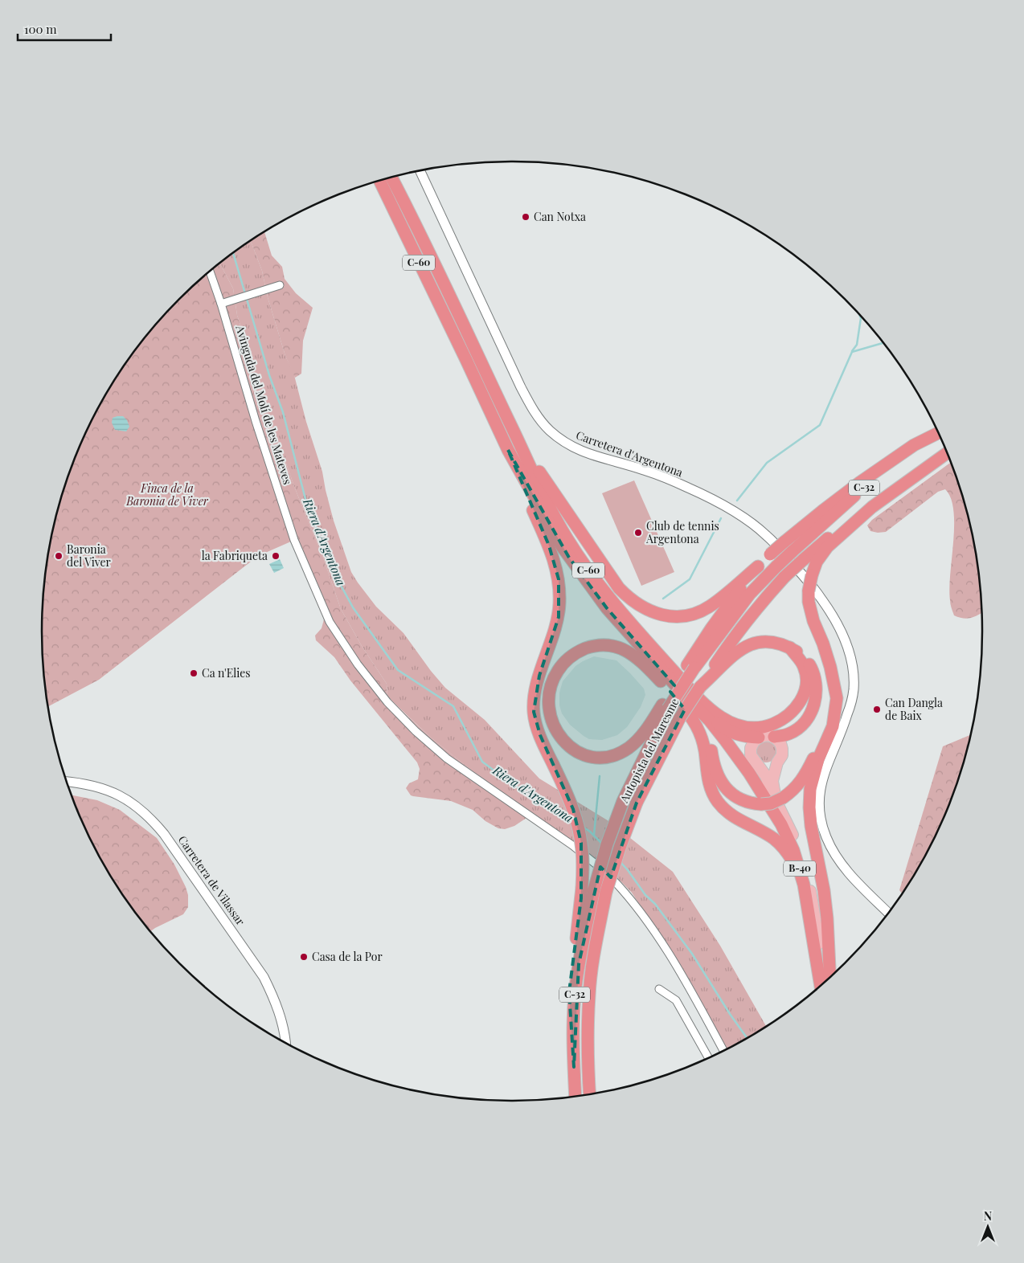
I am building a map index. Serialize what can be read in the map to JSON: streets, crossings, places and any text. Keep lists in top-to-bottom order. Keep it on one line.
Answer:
{"streets":{"highway":["C-60","C-32","Autopista del Maresme","B-40"],"street":["Avinguda del Molí de les Mateves","Carretera d'Argentona","Carretera de Vilassar"]},"crossings":[["C-60","B-40"],["C-32","Autopista del Maresme"]],"water":["Riera d'Argentona"],"parks":["Finca de la Baronia de Viver"],"places":["Can Notxa","Club de tennis Argentona","Baronia del Viver","la Fabriqueta","Ca n'Elies","Can Dangla de Baix","Casa de la Por"],"scale_bar":"100 m","north":"top"}
